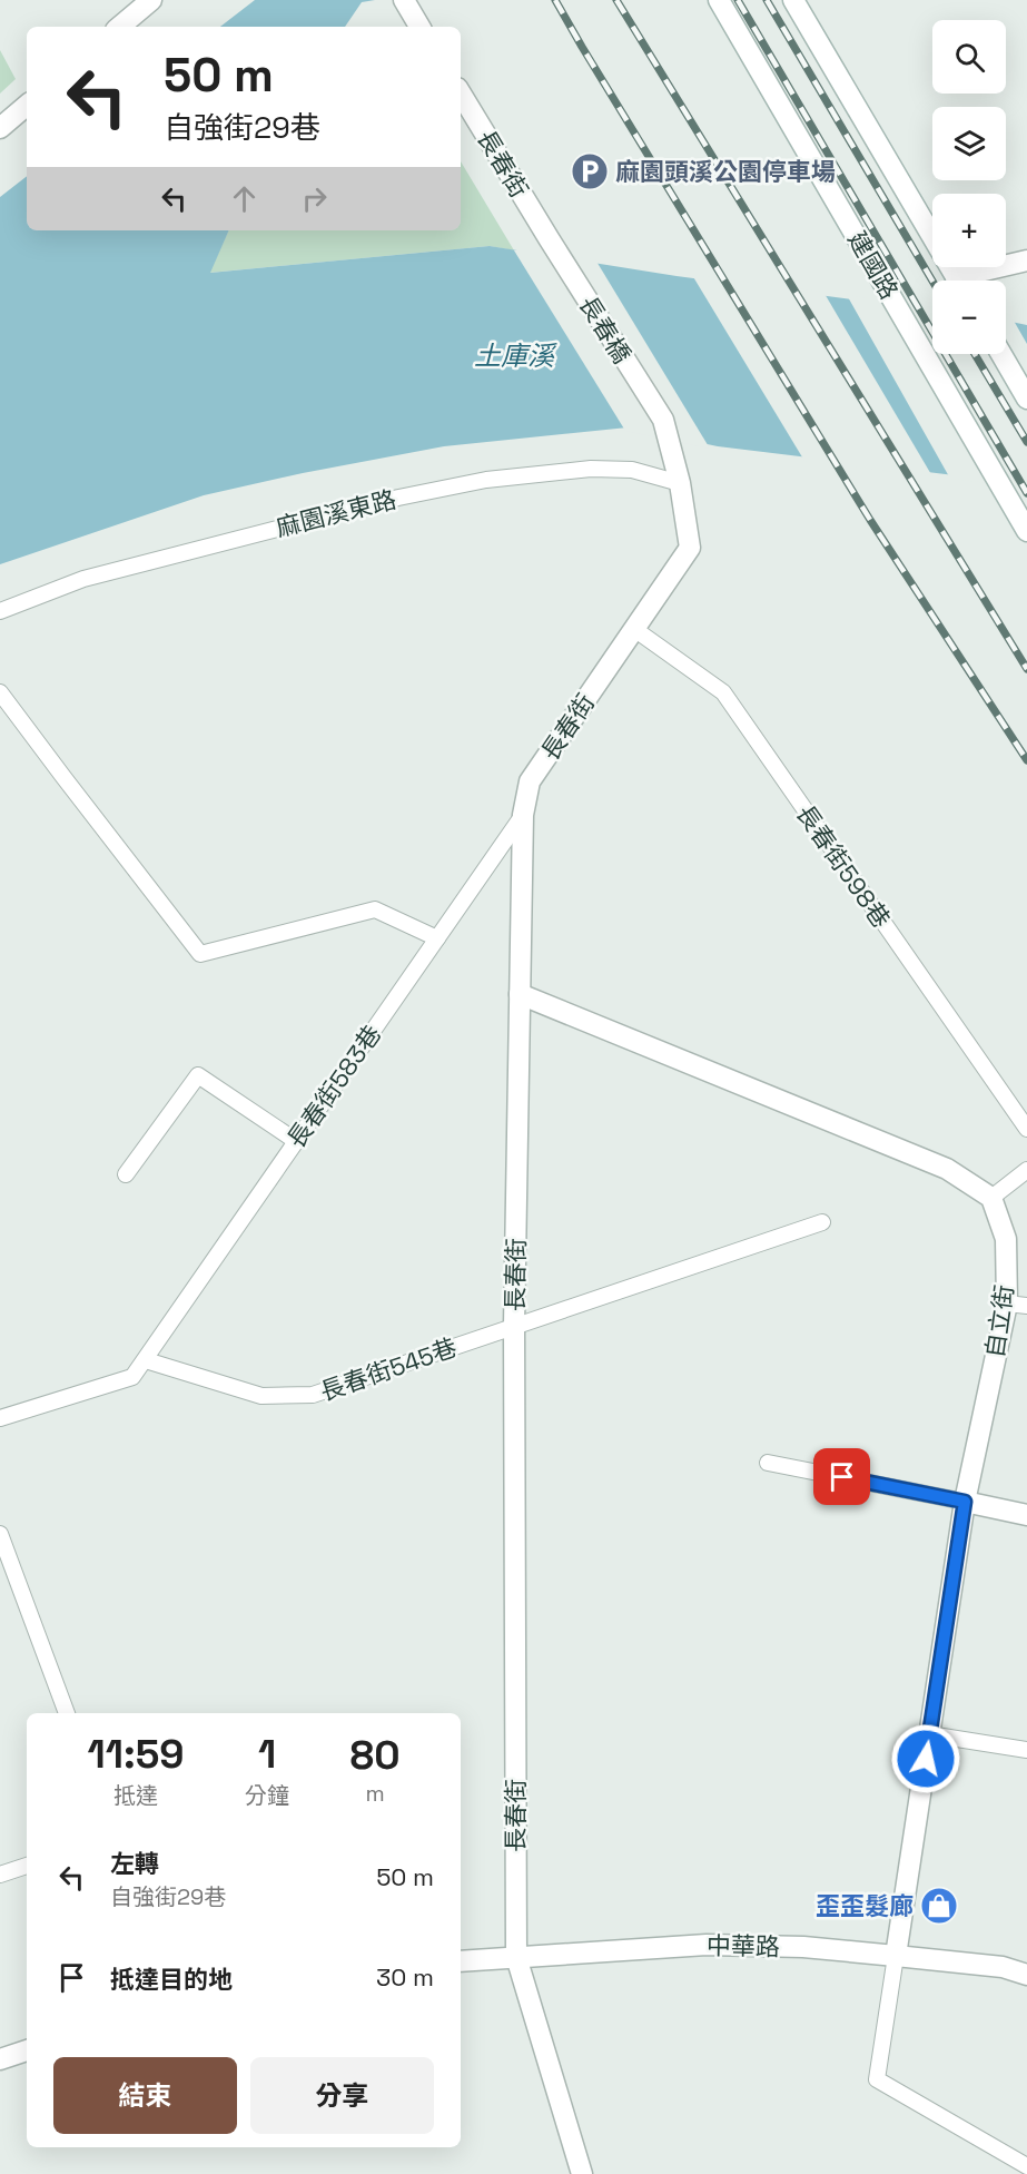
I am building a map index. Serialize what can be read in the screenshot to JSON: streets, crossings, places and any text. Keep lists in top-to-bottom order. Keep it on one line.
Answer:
{"streets":{"street":["長春街","建國路","長春橋","自立街","中華路"],"lane":["麻園溪東路","長春街598巷","長春街583巷","長春街545巷"]},"crossings":[["長春街","長春橋"],["長春街","麻園溪東路"],["長春街","長春街598巷"],["長春街","長春街583巷"],["長春街","長春街545巷"],["長春街","中華路"],["長春街583巷","長春街545巷"],["自立街","中華路"]],"water":["土庫溪"],"places":{"parking":["麻園頭溪公園停車場"],"shop":["歪歪髮廊"]},"page":{"map_buttons":["+","−"],"turn":["50 m","自強街29巷"],"eta":["11:59","抵達","1","分鐘","80","m"],"list":[{"name":"左轉","note":"自強街29巷","value":"50 m"},{"name":"抵達目的地","value":"30 m"}],"buttons":["結束","分享"]}}
